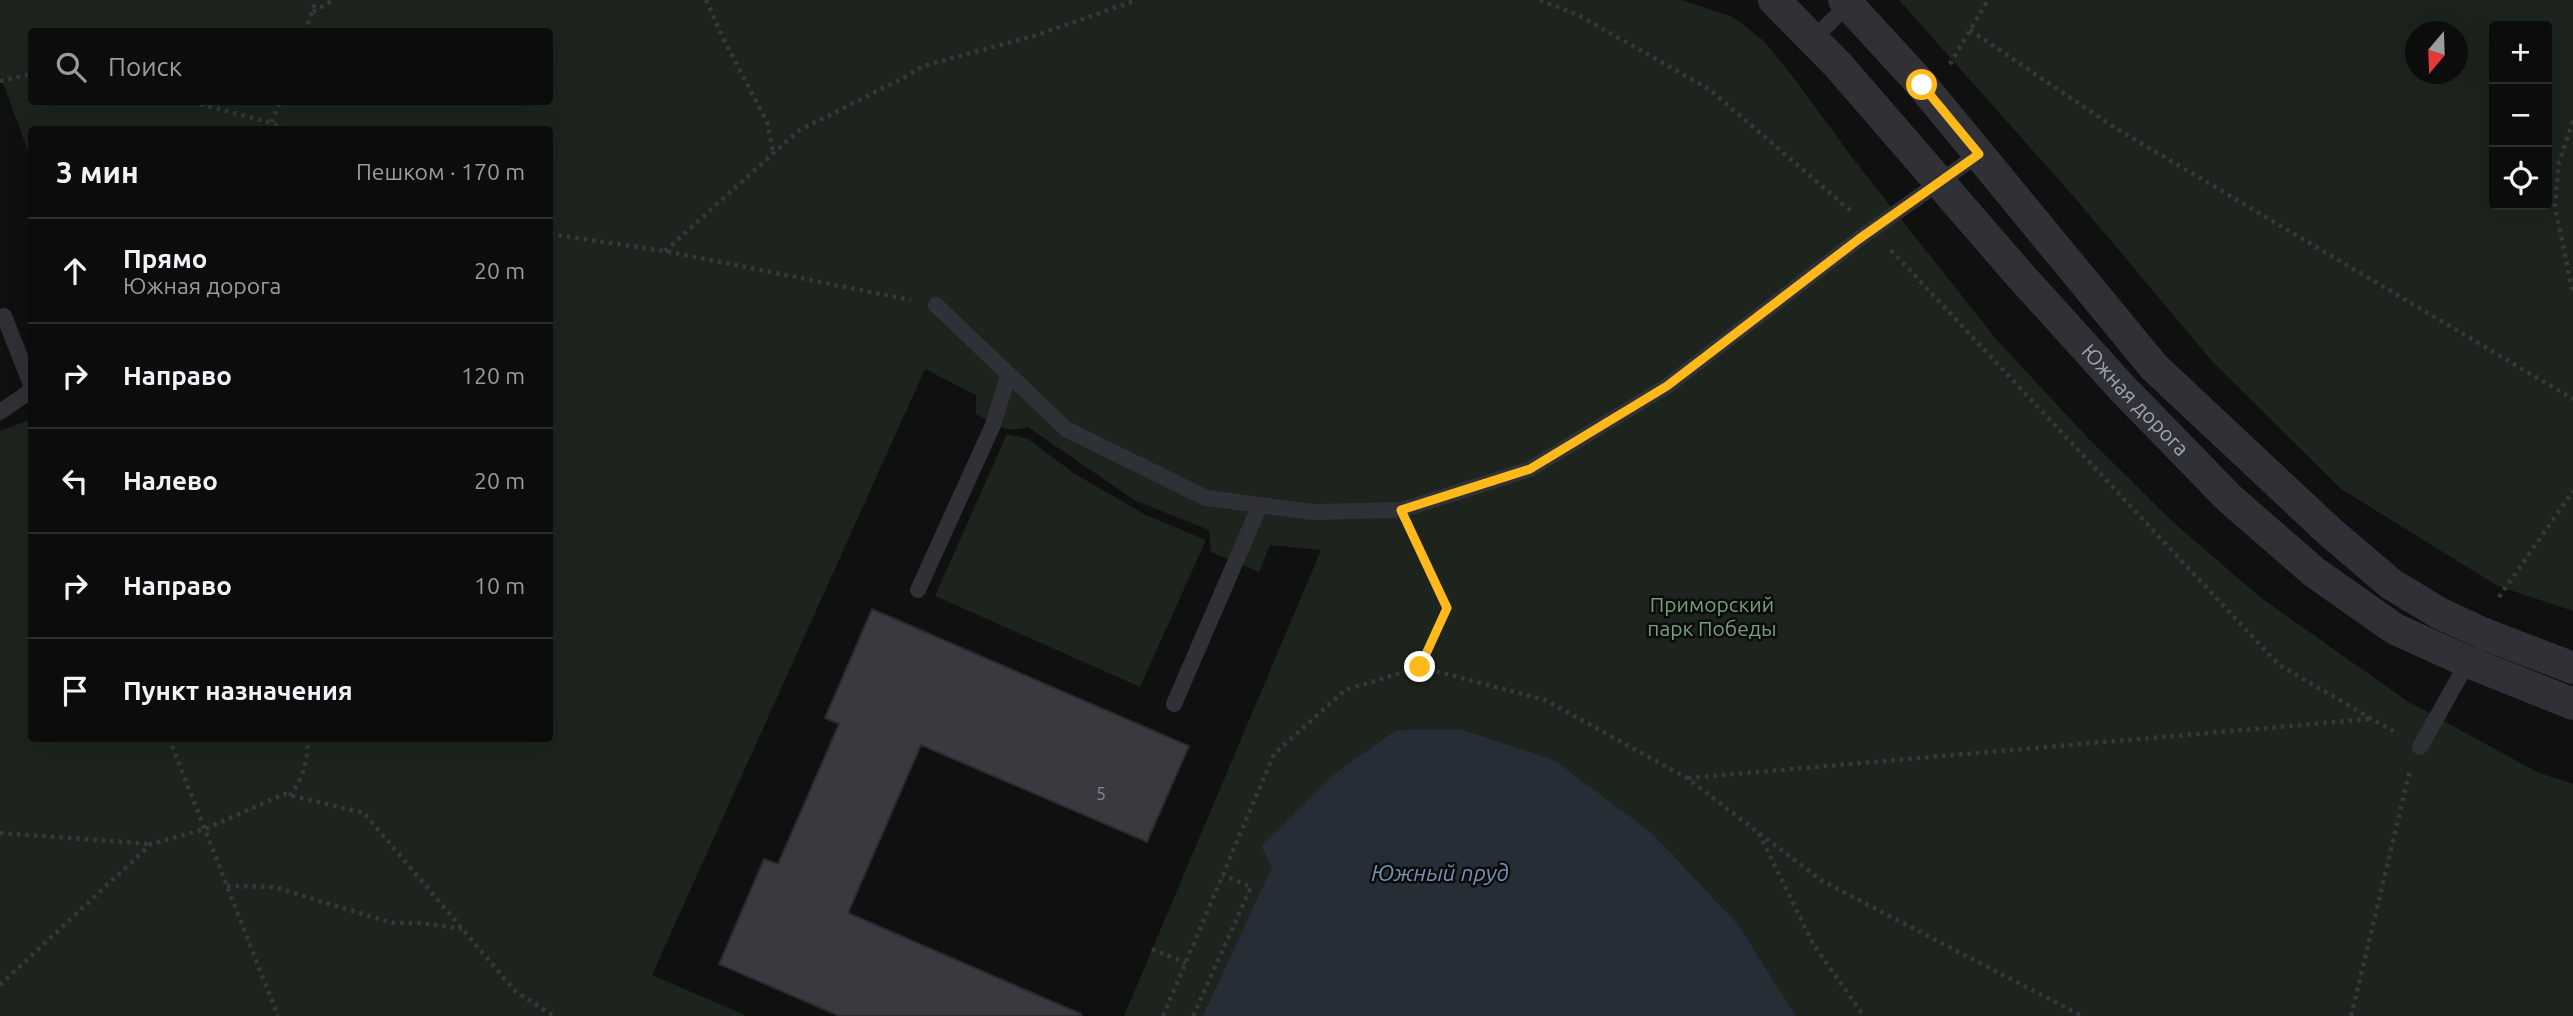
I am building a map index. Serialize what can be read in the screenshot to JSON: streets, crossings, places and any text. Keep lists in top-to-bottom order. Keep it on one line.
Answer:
{"streets":{"street":["Южная дорога"]},"water":["Южный пруд"],"parks":["Приморский парк Победы"],"house_numbers":["5"],"north":"bottom","page":{"map_buttons":["+","−"],"search":"Поиск","heading":["3 мин","Пешком · 170 m"],"list":[["Прямо","Южная дорога","20 m"],["Направо","120 m"],["Налево","20 m"],["Направо","10 m"],"Пункт назначения"]}}
